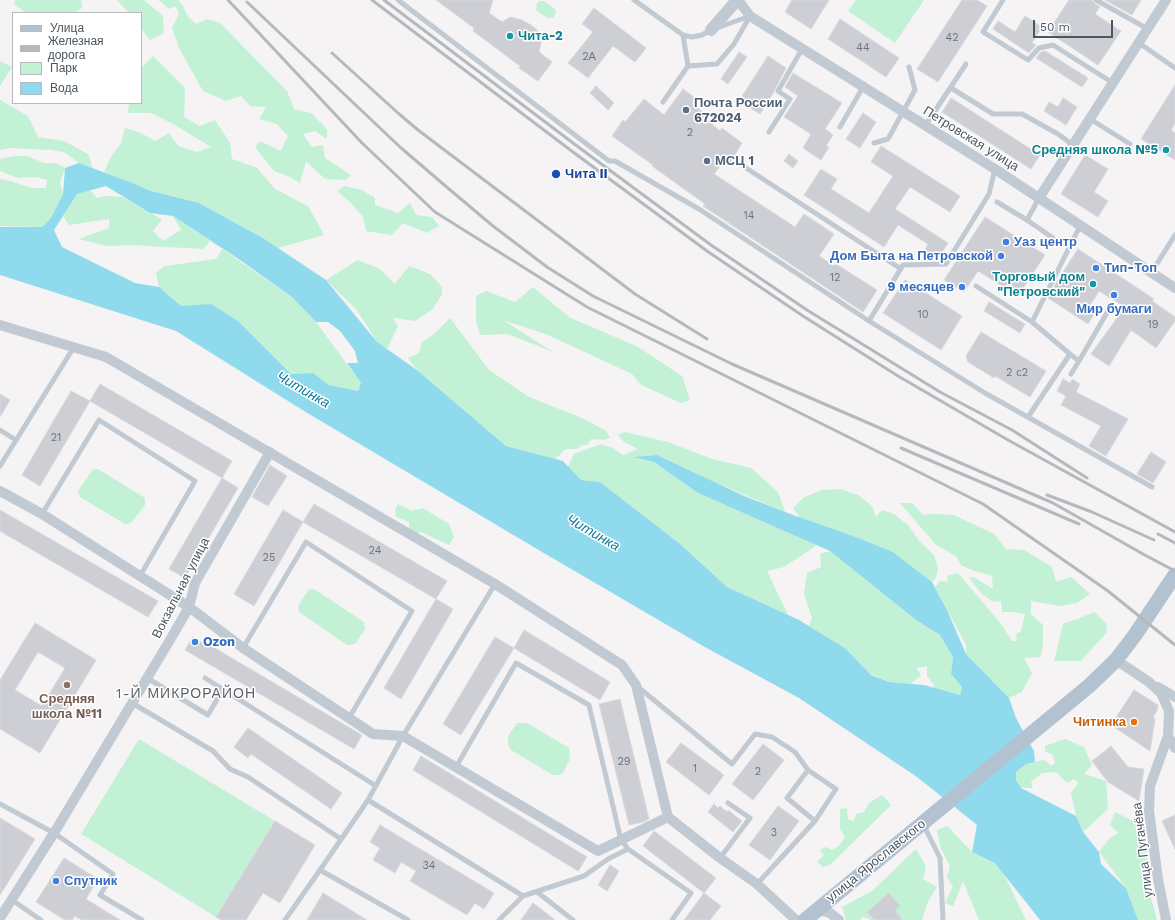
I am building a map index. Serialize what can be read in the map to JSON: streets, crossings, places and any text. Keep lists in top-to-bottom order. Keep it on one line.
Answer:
{"streets":{"main road":["улица Ярославского"],"street":["Петровская улица","Вокзальная улица","улица Пугачёва"]},"crossings":[["улица Пугачёва","улица Ярославского"]],"districts":["1-Й МИКРОРАЙОН"],"water":["Читинка"],"places":["Чита-2","Почта России 672024","Средняя школа №5","МСЦ 1","Чита II","Уаз центр","Дом Быта на Петровской","Тип-Топ","Торговый дом \"Петровский\"","9 месяцев","Мир бумаги","Ozon","Средняя школа №11","Читинка","Спутник"],"house_numbers":["42","44","2А","2","14","12","10","19","2 с2","21","24","25","29","1","2","3","34"],"legend":["Улица","Железная дорога","Парк","Вода"],"scale_bar":"50 m"}
